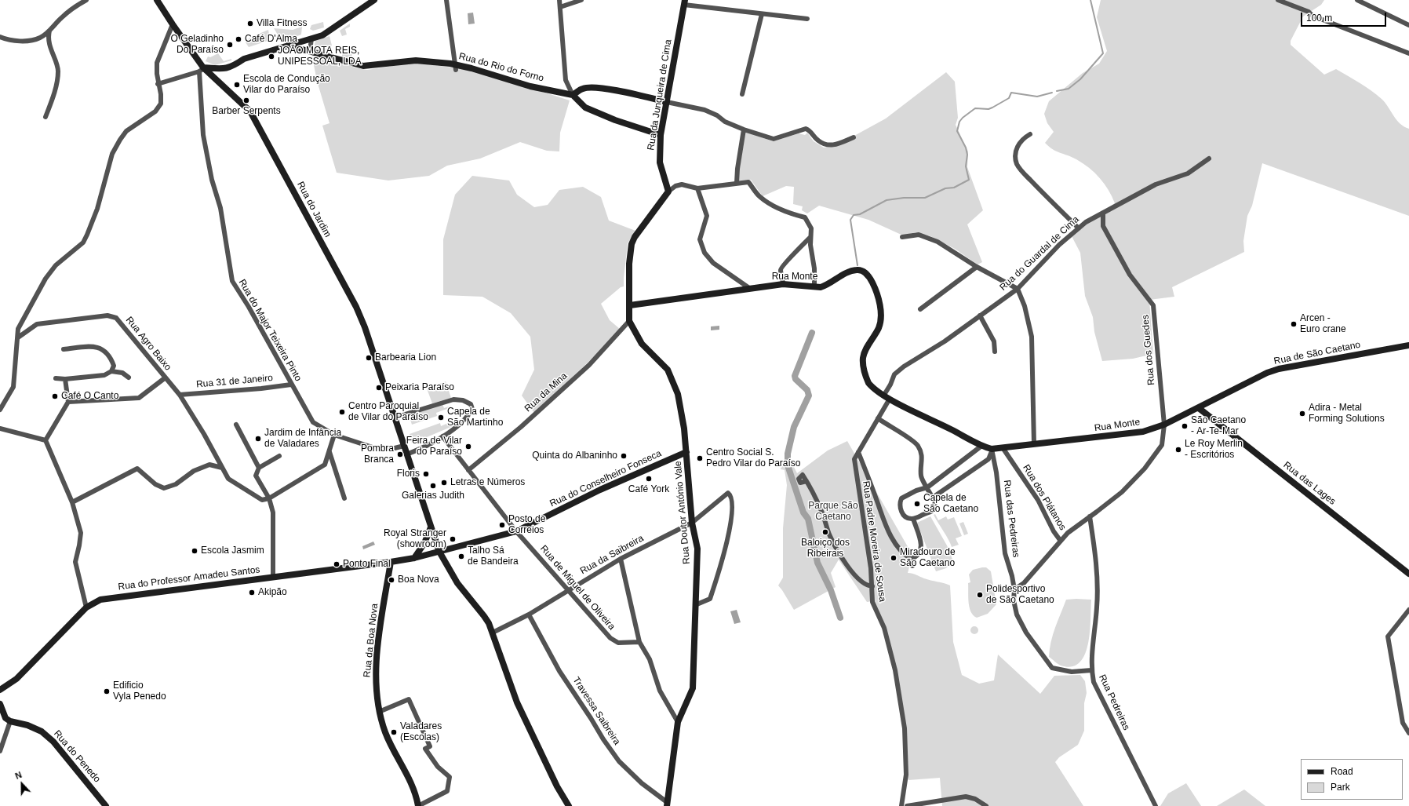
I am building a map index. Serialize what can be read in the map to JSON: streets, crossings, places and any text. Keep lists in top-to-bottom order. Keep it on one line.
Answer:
{"streets":{"main road":["Rua do Rio do Forno","Rua da Junqueira de Cima","Rua do Jardim","Rua Monte","Rua de São Caetano","Rua do Conselheiro Fonseca","Rua das Lages","Rua Doutor António Vale","Rua do Professor Amadeu Santos","Rua da Boa Nova","Rua do Penedo"],"street":["Rua do Guardal de Cima","Rua do Major Teixeira Pinto","Rua Agro Baixo","Rua dos Guedes","Rua 31 de Janeiro","Rua da Mina","Rua dos Plátanos","Rua das Pedreiras","Rua Padre Moreira de Sousa","Rua da Saibreira","Rua de Miguel de Oliveira","Rua Pedreiras","Travessa Saibreira"]},"crossings":[["Rua do Jardim","Rua do Major Teixeira Pinto"],["Rua do Jardim","Rua do Conselheiro Fonseca"],["Rua do Jardim","Rua da Saibreira"],["Rua do Jardim","Rua do Professor Amadeu Santos"],["Rua do Guardal de Cima","Rua Monte"],["Rua do Guardal de Cima","Rua dos Guedes"],["Rua Monte","Rua dos Guedes"],["Rua Monte","Rua de São Caetano"],["Rua Monte","Rua das Lages"],["Rua Monte","Rua dos Plátanos"],["Rua Monte","Rua das Pedreiras"],["Rua Monte","Rua Padre Moreira de Sousa"],["Rua do Major Teixeira Pinto","Rua 31 de Janeiro"],["Rua Agro Baixo","Rua 31 de Janeiro"],["Rua dos Guedes","Rua dos Plátanos"],["Rua dos Guedes","Rua das Pedreiras"],["Rua dos Guedes","Rua Pedreiras"],["Rua de São Caetano","Rua das Lages"],["Rua da Mina","Rua Doutor António Vale"],["Rua da Mina","Rua de Miguel de Oliveira"],["Rua do Conselheiro Fonseca","Rua Doutor António Vale"],["Rua do Conselheiro Fonseca","Rua do Professor Amadeu Santos"],["Rua do Conselheiro Fonseca","Rua de Miguel de Oliveira"],["Rua Doutor António Vale","Rua da Saibreira"],["Rua Doutor António Vale","Travessa Saibreira"],["Rua das Pedreiras","Rua Pedreiras"],["Rua da Saibreira","Rua de Miguel de Oliveira"],["Rua da Saibreira","Travessa Saibreira"],["Rua do Professor Amadeu Santos","Rua da Boa Nova"]],"parks":["Parque São Caetano"],"places":["Villa Fitness","Café D'Alma","O Geladinho Do Paraíso","JOÃO MOTA REIS, UNIPESSOAL, LDA","Escola de Condução Vilar do Paraíso","Barber Serpents","Arcen - Euro crane","Barbearia Lion","Peixaria Paraíso","Café O Canto","Centro Paroquial de Vilar do Paraíso","Adira - Metal Forming Solutions","Capela de São Martinho","São Caetano - Ar-Te-Mar","Jardim de Infância de Valadares","Feira de Vilar do Paraíso","Le Roy Merlin - Escritórios","Pombra Branca","Quinta do Albaninho","Centro Social S. Pedro Vilar do Paraíso","Floris","Café York","Letras e Números","Galerias Judith","Capela de São Caetano","Posto de Correios","Baloiço dos Ribeirais","Royal Stranger (showroom)","Escola Jasmim","Talho Sá de Bandeira","Miradouro de São Caetano","Ponto Final","Boa Nova","Akipão","Polidesportivo de São Caetano","Edificio Vyla Penedo","Valadares (Escolas)"],"legend":["Road","Park"],"scale_bar":"100 m","north":"top"}
